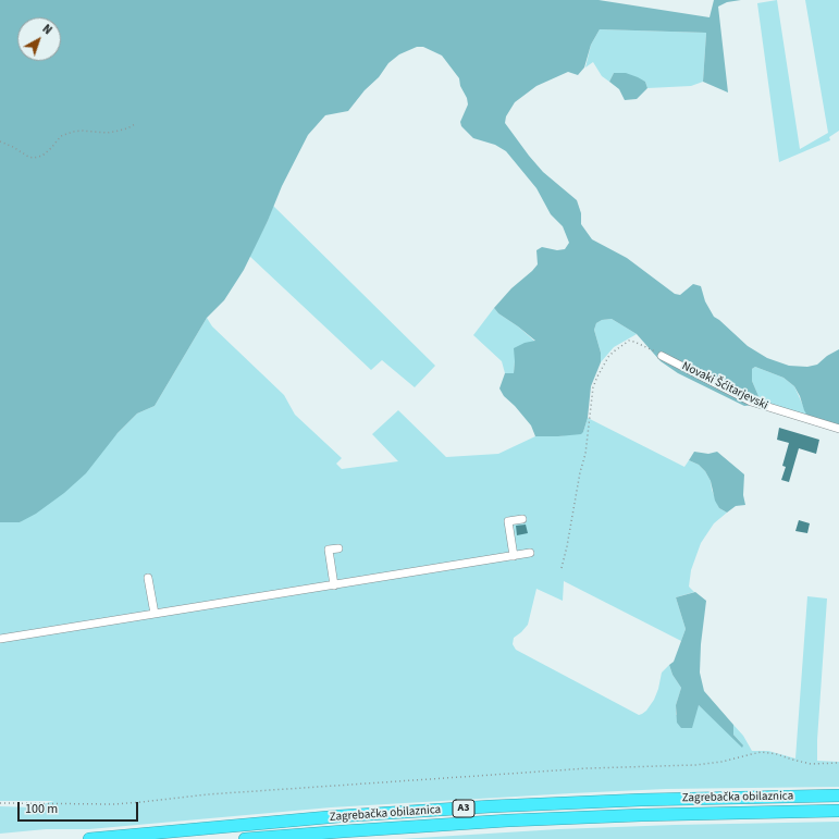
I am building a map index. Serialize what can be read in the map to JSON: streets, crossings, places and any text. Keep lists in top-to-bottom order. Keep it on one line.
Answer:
{"streets":{"highway":["Zagrebačka obilaznica","A3"],"street":["Novaki Šćitarjevski"]},"scale_bar":"100 m","north":"top right"}
